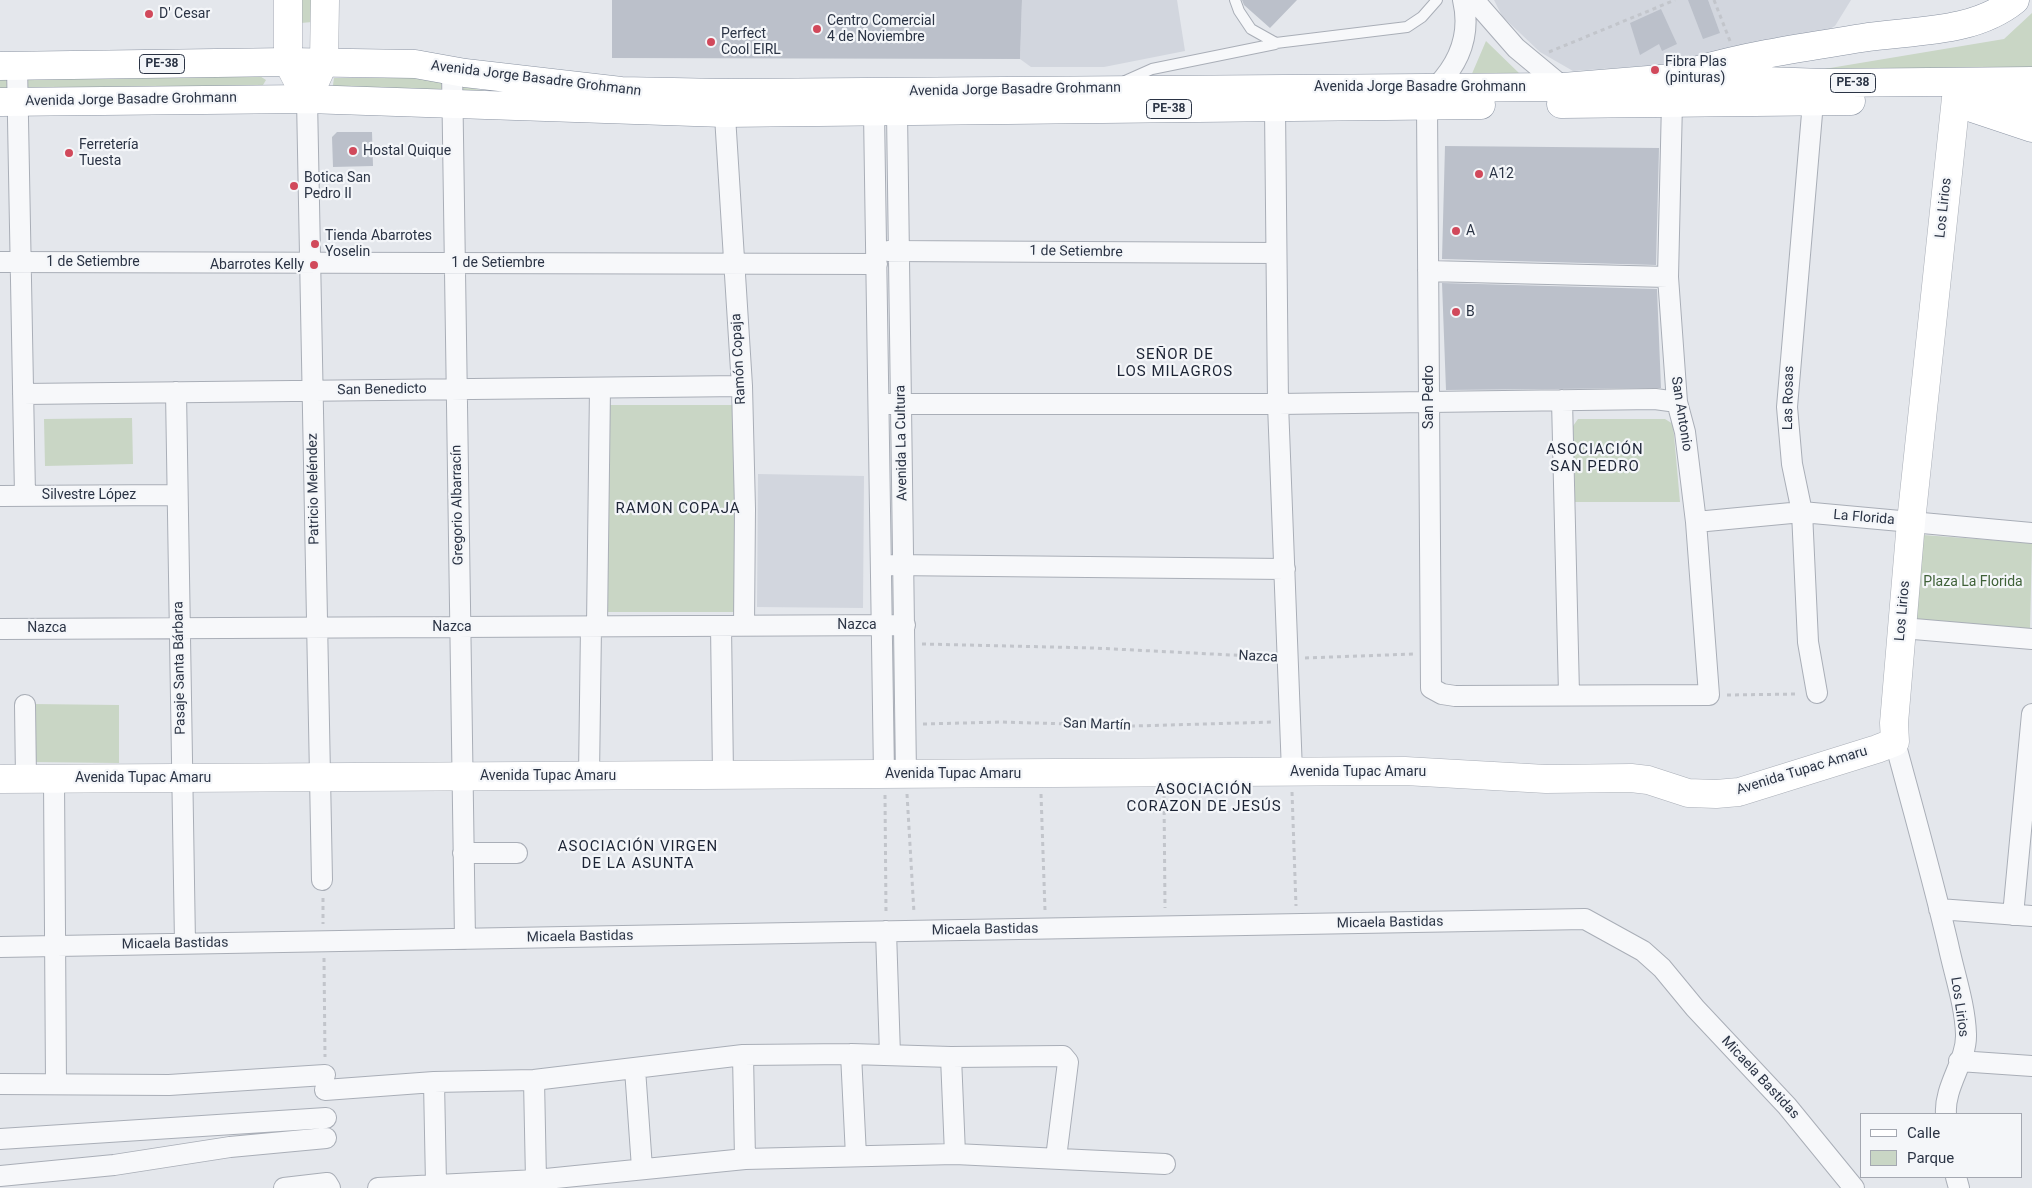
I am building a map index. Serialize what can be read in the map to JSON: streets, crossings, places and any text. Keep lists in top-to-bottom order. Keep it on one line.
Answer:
{"streets":{"main road":["PE-38","Avenida Jorge Basadre Grohmann","Los Lirios","Avenida Tupac Amaru"],"street":["1 de Setiembre","Ramón Copaja","San Benedicto","San Pedro","Las Rosas","San Antonio","Avenida La Cultura","Patricio Meléndez","Silvestre López","Gregorio Albarracín","La Florida","Nazca","Pasaje Santa Bárbara","Micaela Bastidas"],"path":["San Martín"]},"crossings":[["Avenida Jorge Basadre Grohmann","Los Lirios"],["Avenida Jorge Basadre Grohmann","Ramón Copaja"],["Avenida Jorge Basadre Grohmann","San Pedro"],["Avenida Jorge Basadre Grohmann","Las Rosas"],["Avenida Jorge Basadre Grohmann","San Antonio"],["Avenida Jorge Basadre Grohmann","Avenida La Cultura"],["Avenida Jorge Basadre Grohmann","Patricio Meléndez"],["Avenida Jorge Basadre Grohmann","Gregorio Albarracín"],["Los Lirios","La Florida"],["Los Lirios","Avenida Tupac Amaru"],["1 de Setiembre","Ramón Copaja"],["1 de Setiembre","Avenida La Cultura"],["1 de Setiembre","Patricio Meléndez"],["1 de Setiembre","Gregorio Albarracín"],["Ramón Copaja","San Benedicto"],["Ramón Copaja","Nazca"],["San Benedicto","Patricio Meléndez"],["San Benedicto","Gregorio Albarracín"],["San Benedicto","Pasaje Santa Bárbara"],["San Pedro","Nazca"],["Las Rosas","La Florida"],["San Antonio","La Florida"],["Avenida La Cultura","Nazca"],["Avenida La Cultura","San Martín"],["Avenida La Cultura","Avenida Tupac Amaru"],["Patricio Meléndez","Nazca"],["Patricio Meléndez","Avenida Tupac Amaru"],["Silvestre López","Pasaje Santa Bárbara"],["Gregorio Albarracín","Nazca"],["Gregorio Albarracín","Avenida Tupac Amaru"],["Gregorio Albarracín","Micaela Bastidas"],["Nazca","Pasaje Santa Bárbara"],["Pasaje Santa Bárbara","Avenida Tupac Amaru"],["Pasaje Santa Bárbara","Micaela Bastidas"]],"districts":["SEÑOR DE LOS MILAGROS","ASOCIACIÓN SAN PEDRO","RAMON COPAJA","ASOCIACIÓN CORAZON DE JESÚS","ASOCIACIÓN VIRGEN DE LA ASUNTA"],"parks":["Plaza La Florida"],"places":["D' Cesar","Centro Comercial 4 de Noviembre","Perfect Cool EIRL","Fibra Plas (pinturas)","Hostal Quique","Ferretería Tuesta","A12","Botica San Pedro II","A","Tienda Abarrotes Yoselin","Abarrotes Kelly","B"],"legend":["Calle","Parque"]}
